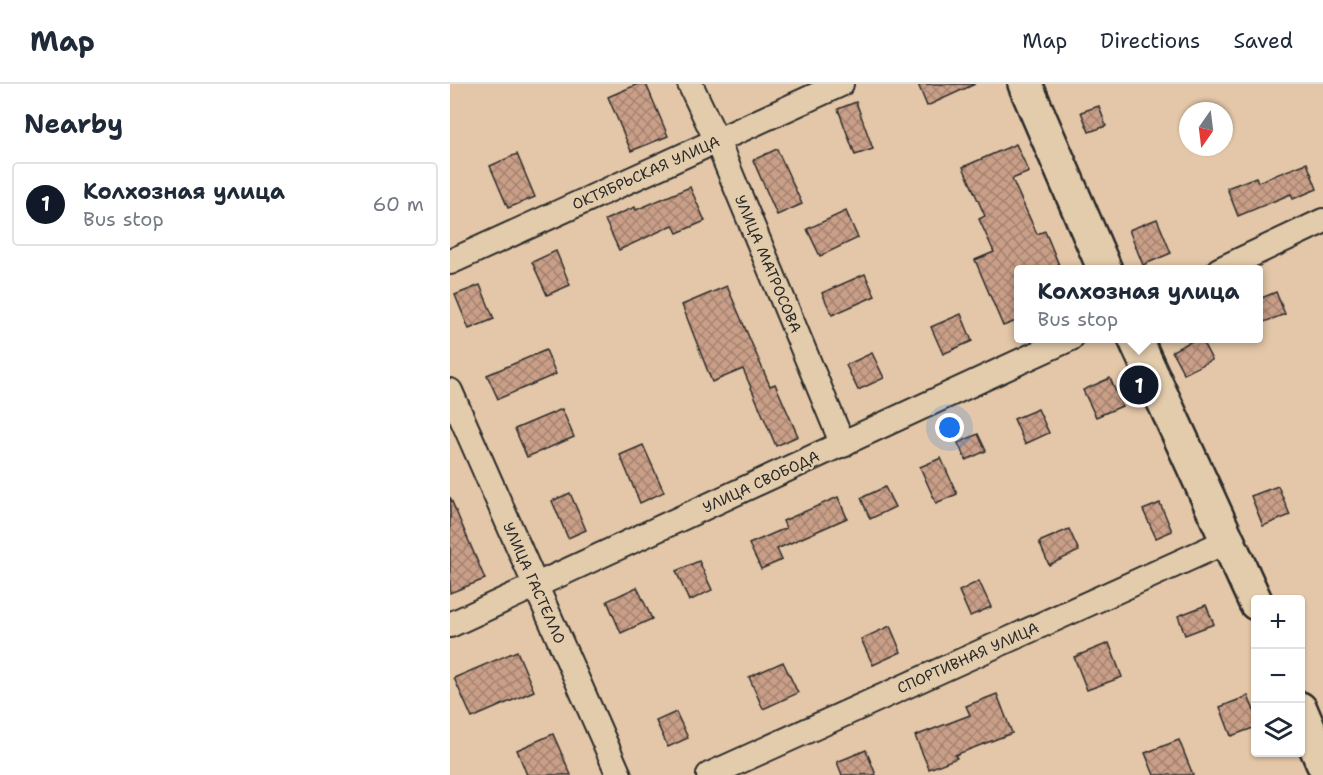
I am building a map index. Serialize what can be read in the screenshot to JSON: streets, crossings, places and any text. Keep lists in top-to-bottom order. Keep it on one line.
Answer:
{"streets":{"street":["ОКТЯБРЬСКАЯ УЛИЦА","УЛИЦА МАТРОСОВА","УЛИЦА СВОБОДА","УЛИЦА ГАСТЕЛЛО","СПОРТИВНАЯ УЛИЦА"]},"crossings":[["ОКТЯБРЬСКАЯ УЛИЦА","УЛИЦА МАТРОСОВА"],["УЛИЦА МАТРОСОВА","УЛИЦА СВОБОДА"],["УЛИЦА СВОБОДА","УЛИЦА ГАСТЕЛЛО"]],"north":"bottom","page":{"header":"Map","nav":["Map","Directions","Saved"],"heading":"Nearby","list":[{"mark":"1","name":"Колхозная улица","note":"Bus stop","value":"60 m"}],"popup":["Колхозная улица","Bus stop"],"pins":"1","map_buttons":["+","−"]}}
